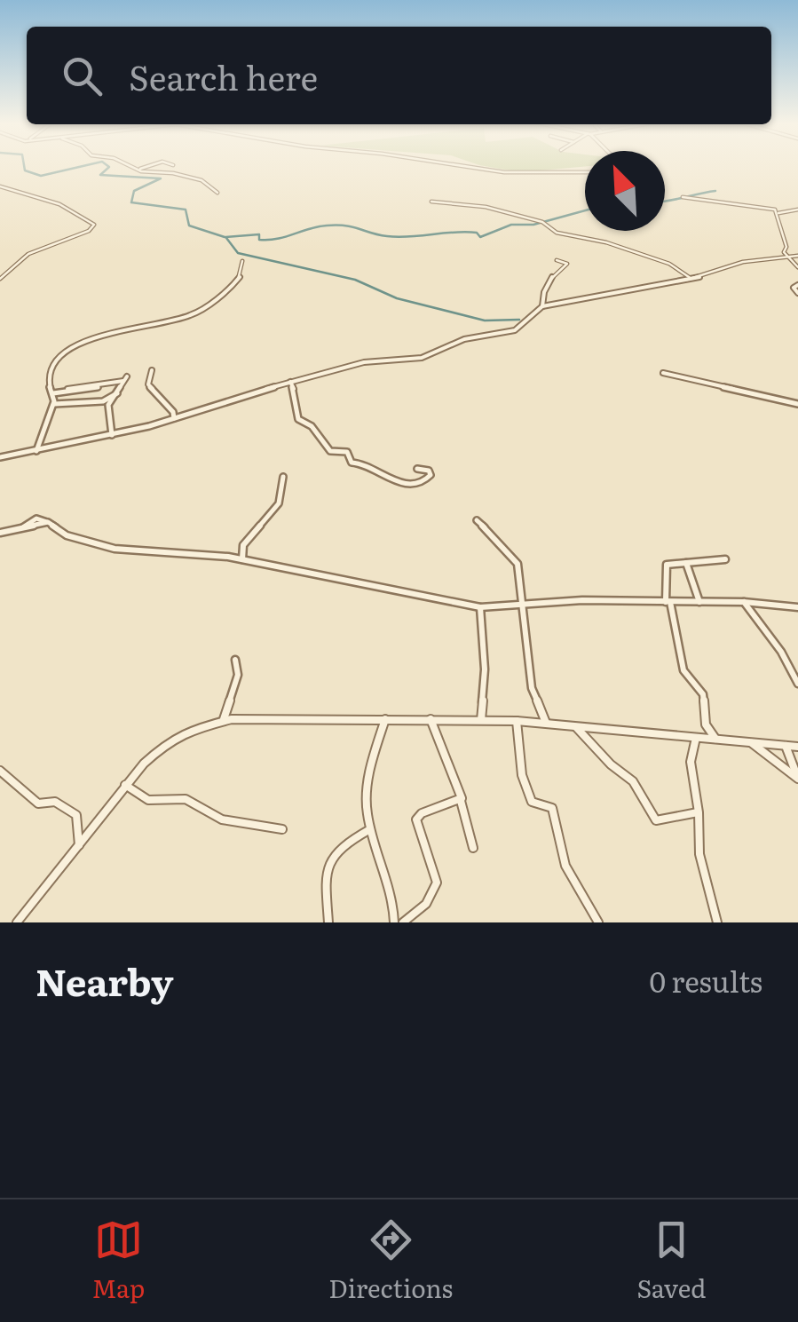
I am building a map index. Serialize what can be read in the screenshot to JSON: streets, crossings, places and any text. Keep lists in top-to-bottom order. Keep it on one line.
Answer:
{"north":"top left","page":{"search":"Search here","heading":["Nearby","0 results"],"nav":["Map","Directions","Saved"]}}
